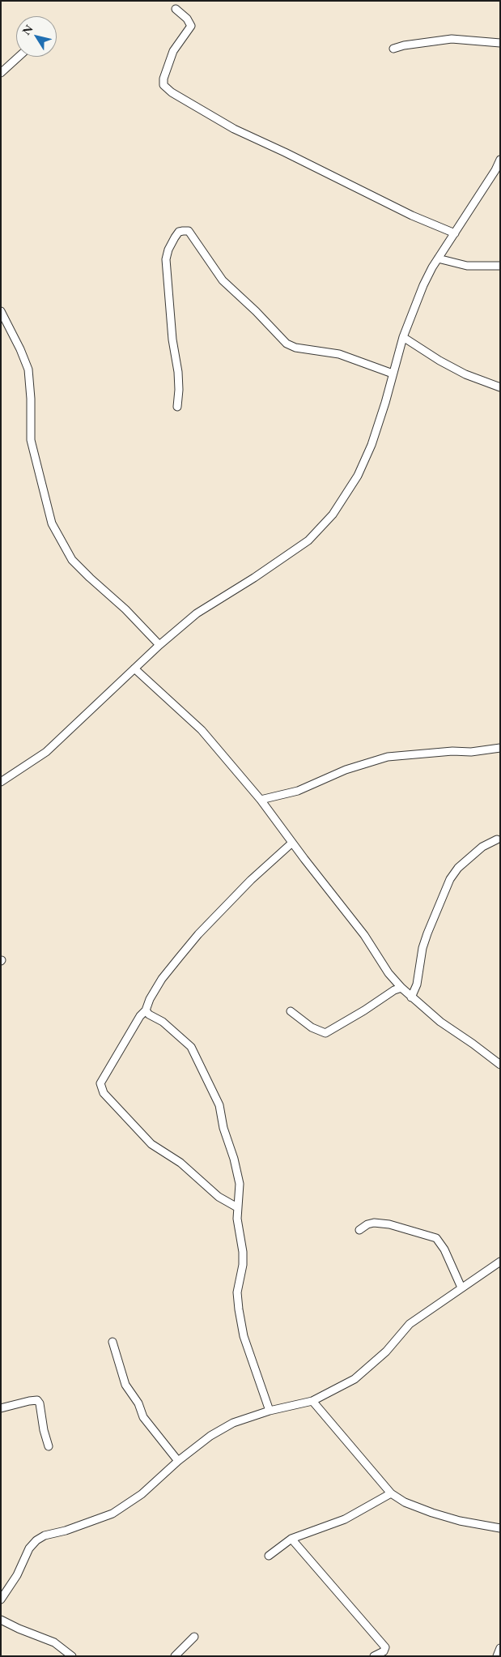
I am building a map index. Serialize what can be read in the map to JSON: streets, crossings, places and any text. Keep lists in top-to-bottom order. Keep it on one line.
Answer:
{"north":"top left"}
